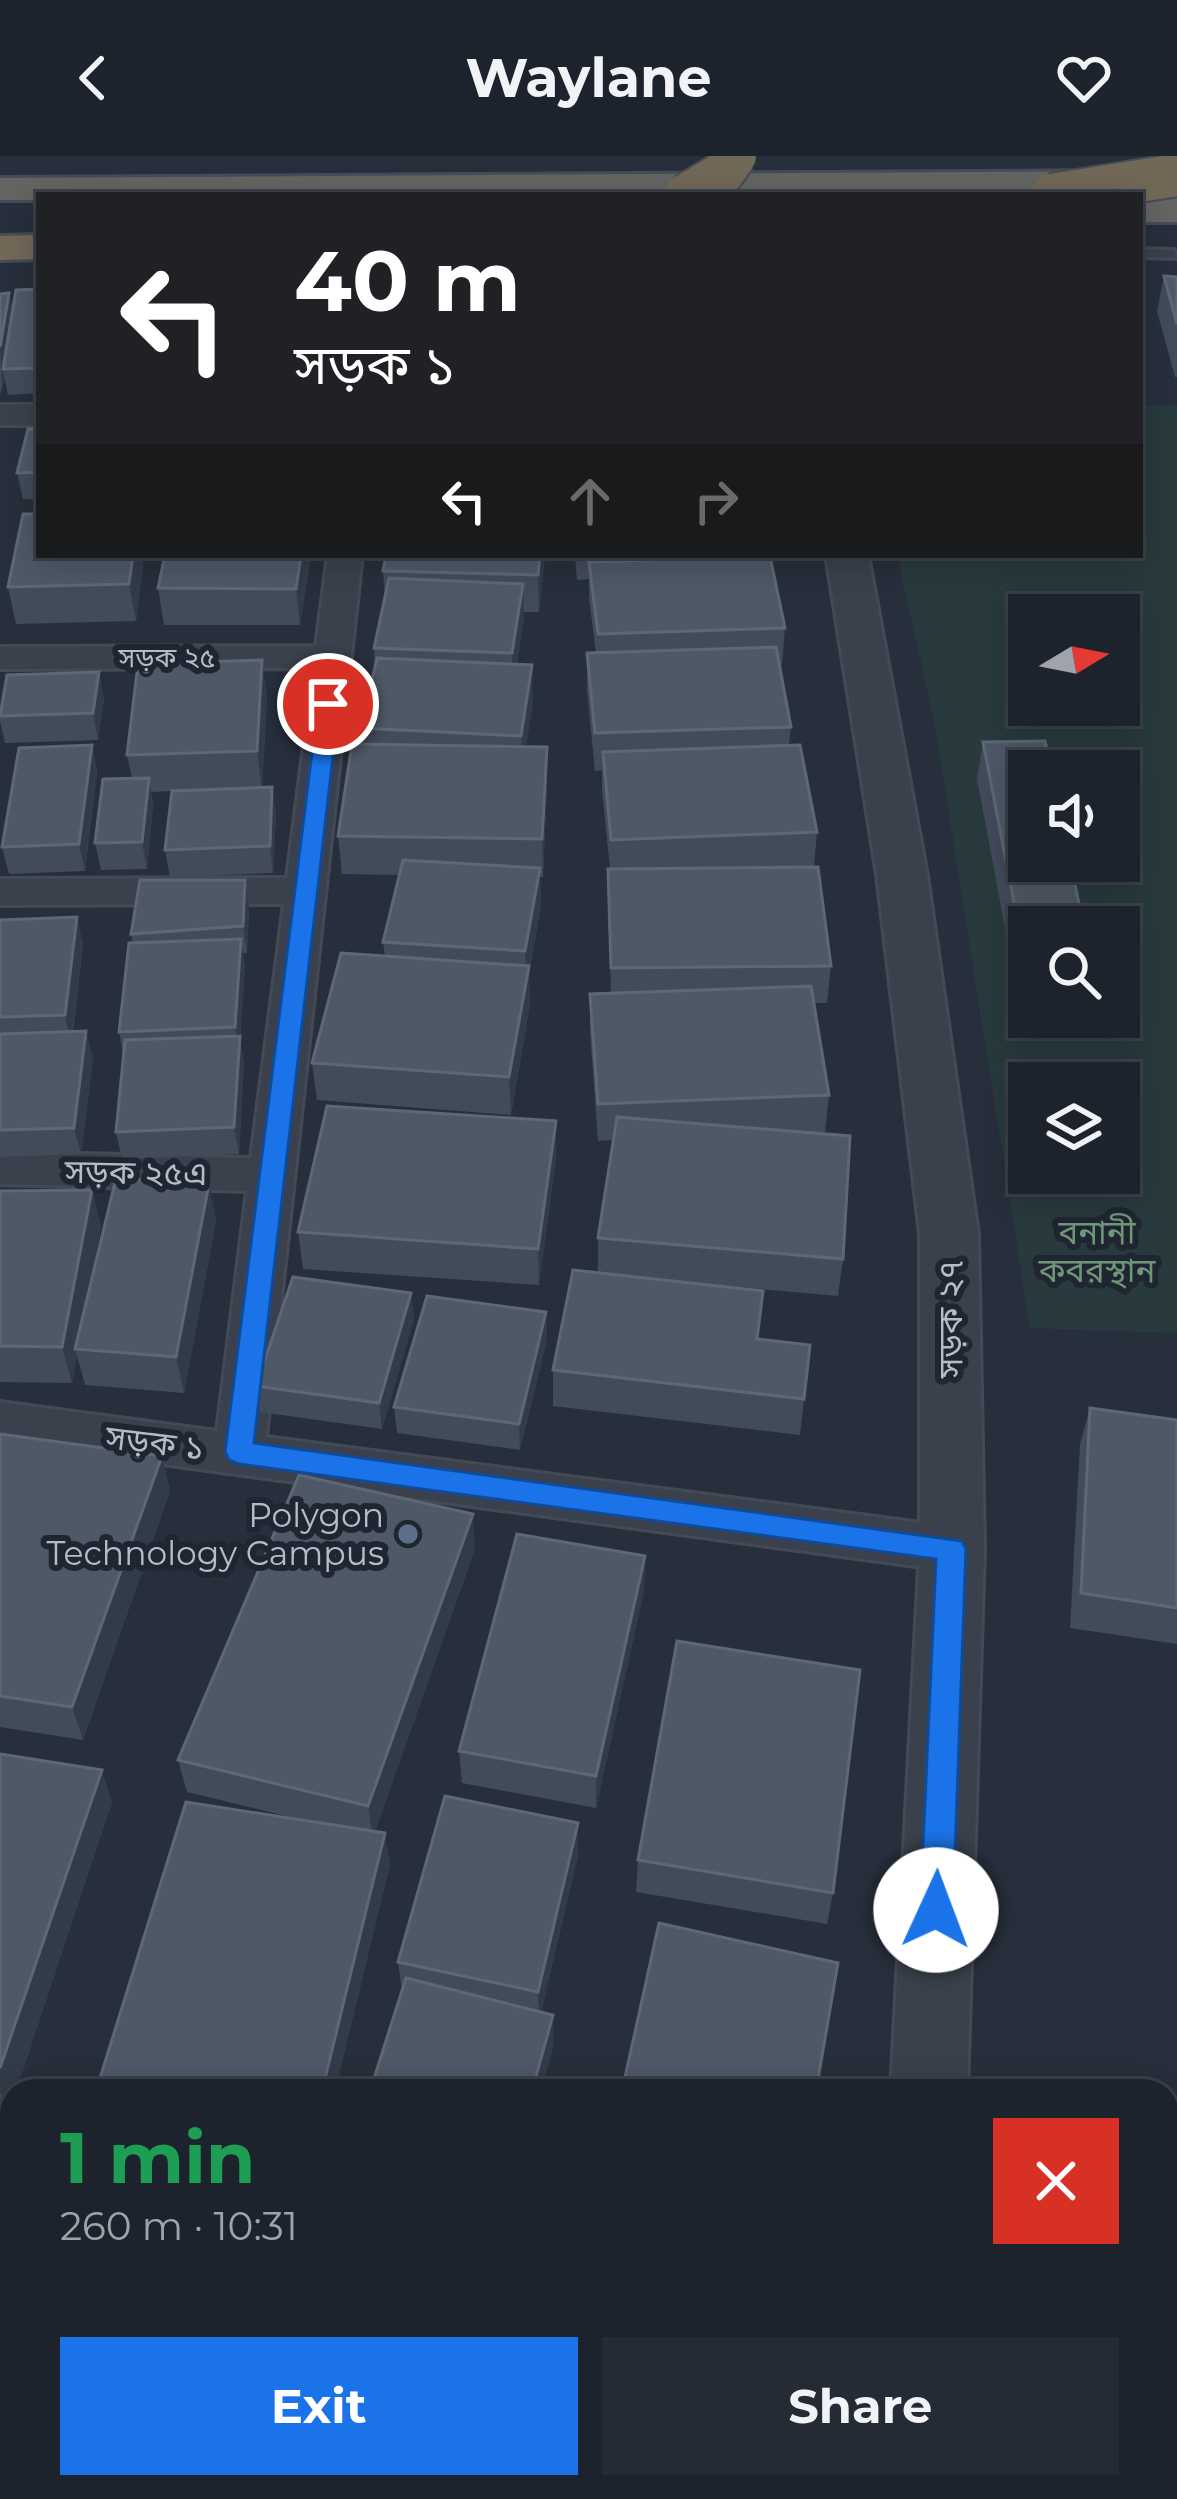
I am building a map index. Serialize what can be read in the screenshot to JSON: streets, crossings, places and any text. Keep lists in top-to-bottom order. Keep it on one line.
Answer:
{"streets":{"street":["সড়ক ২৫","সড়ক ২৫এ","সড়ক ২৭","সড়ক ১"]},"crossings":[["সড়ক ২৭","সড়ক ১"]],"parks":["বনানী কবরস্থান"],"places":["Polygon Technology Campus"],"north":"right","page":{"header":"Waylane","turn":["40 m","সড়ক ১"],"heading":["1 min","260 m · 10:31"],"buttons":["Exit","Share"]}}
